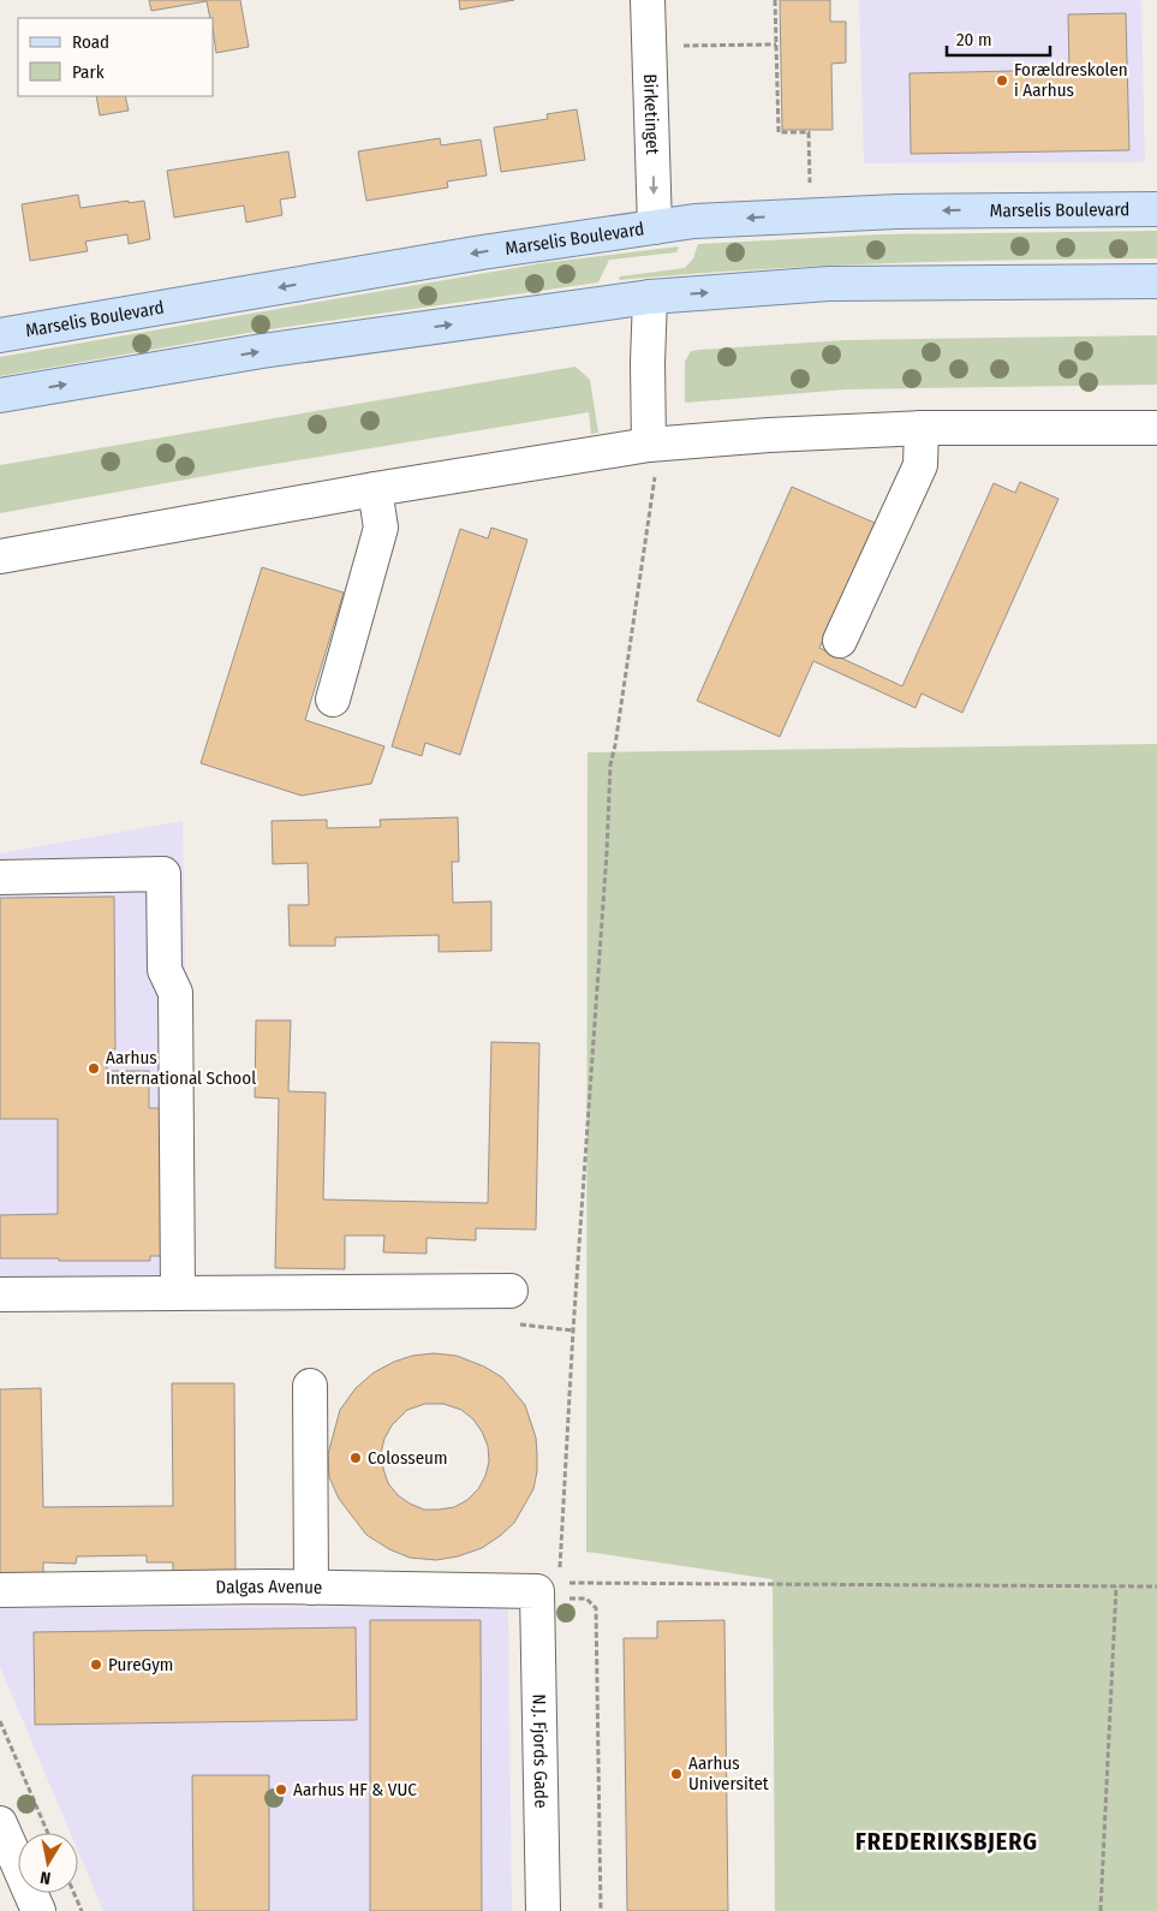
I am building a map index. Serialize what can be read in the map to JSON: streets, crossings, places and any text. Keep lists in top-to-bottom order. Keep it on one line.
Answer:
{"streets":{"main road":["Marselis Boulevard"],"street":["Birketinget","Dalgas Avenue","N.J. Fjords Gade"]},"crossings":[["Birketinget","Marselis Boulevard"],["Dalgas Avenue","N.J. Fjords Gade"]],"one_way":["Birketinget"],"districts":["FREDERIKSBJERG"],"places":["Forældreskolen i Aarhus","Aarhus International School","Colosseum","PureGym","Aarhus Universitet","Aarhus HF & VUC"],"legend":["Road","Park"],"scale_bar":"20 m","north":"bottom"}
